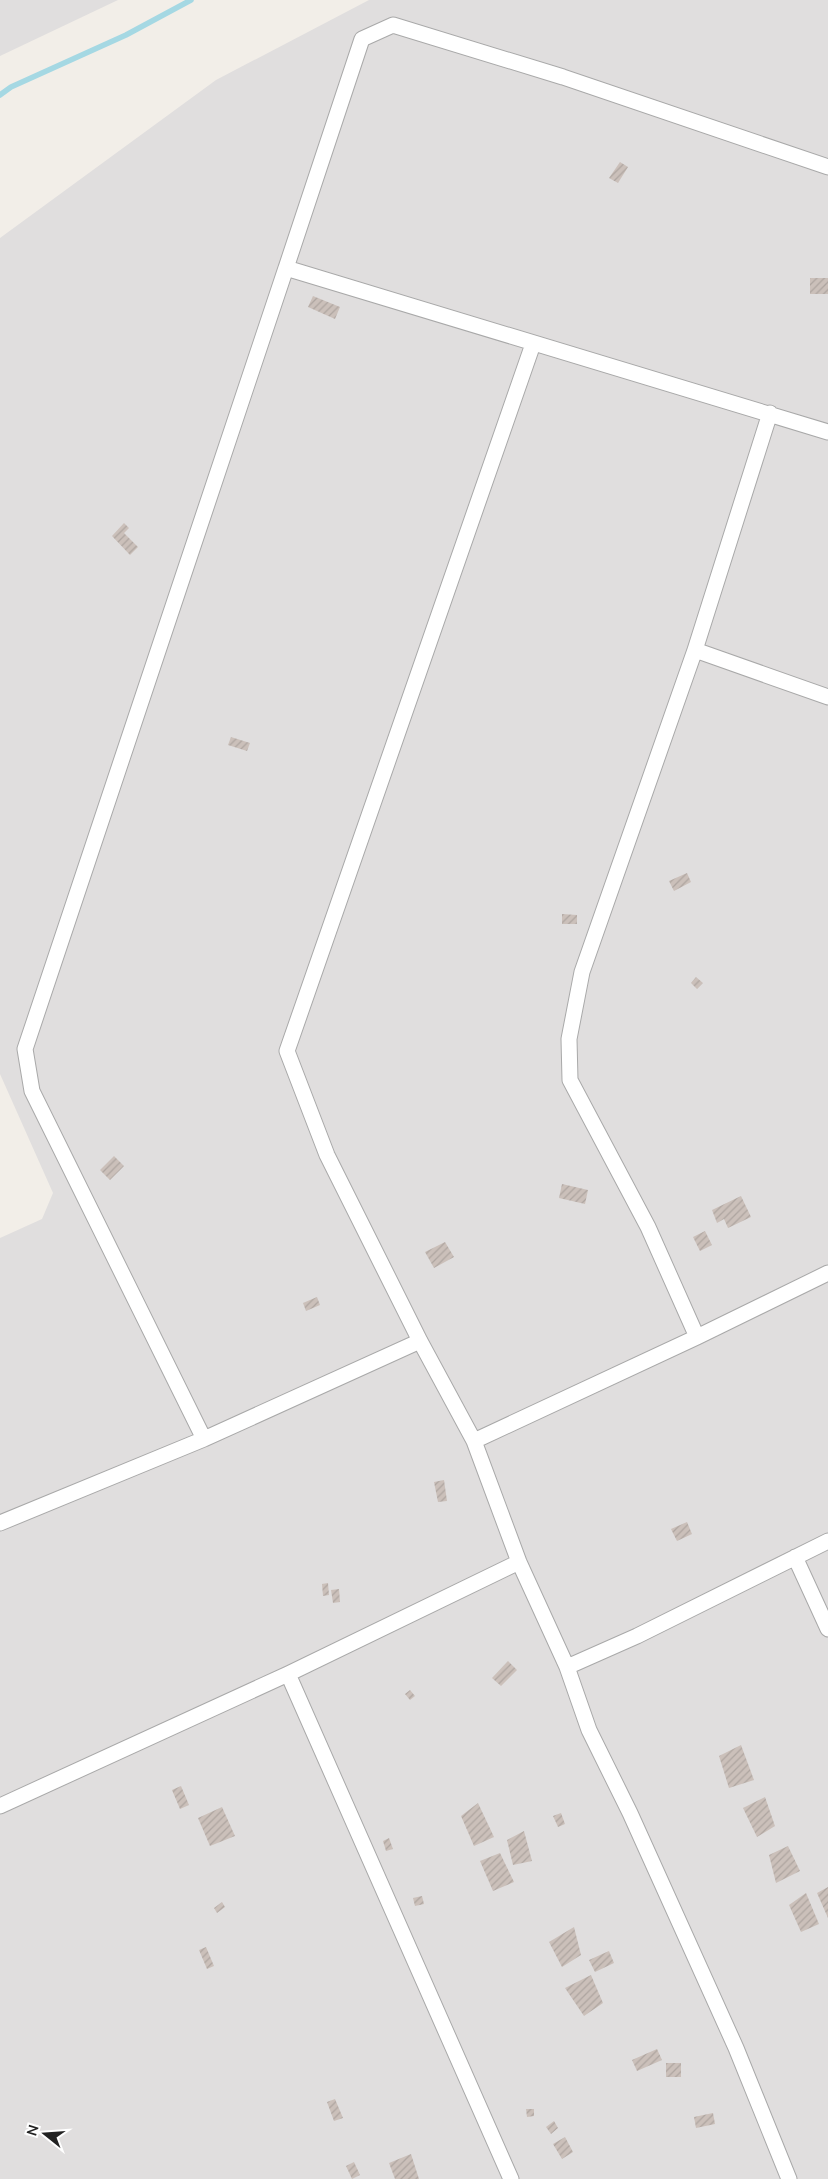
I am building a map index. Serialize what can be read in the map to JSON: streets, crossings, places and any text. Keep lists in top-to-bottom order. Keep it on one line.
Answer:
{"north":"left"}
